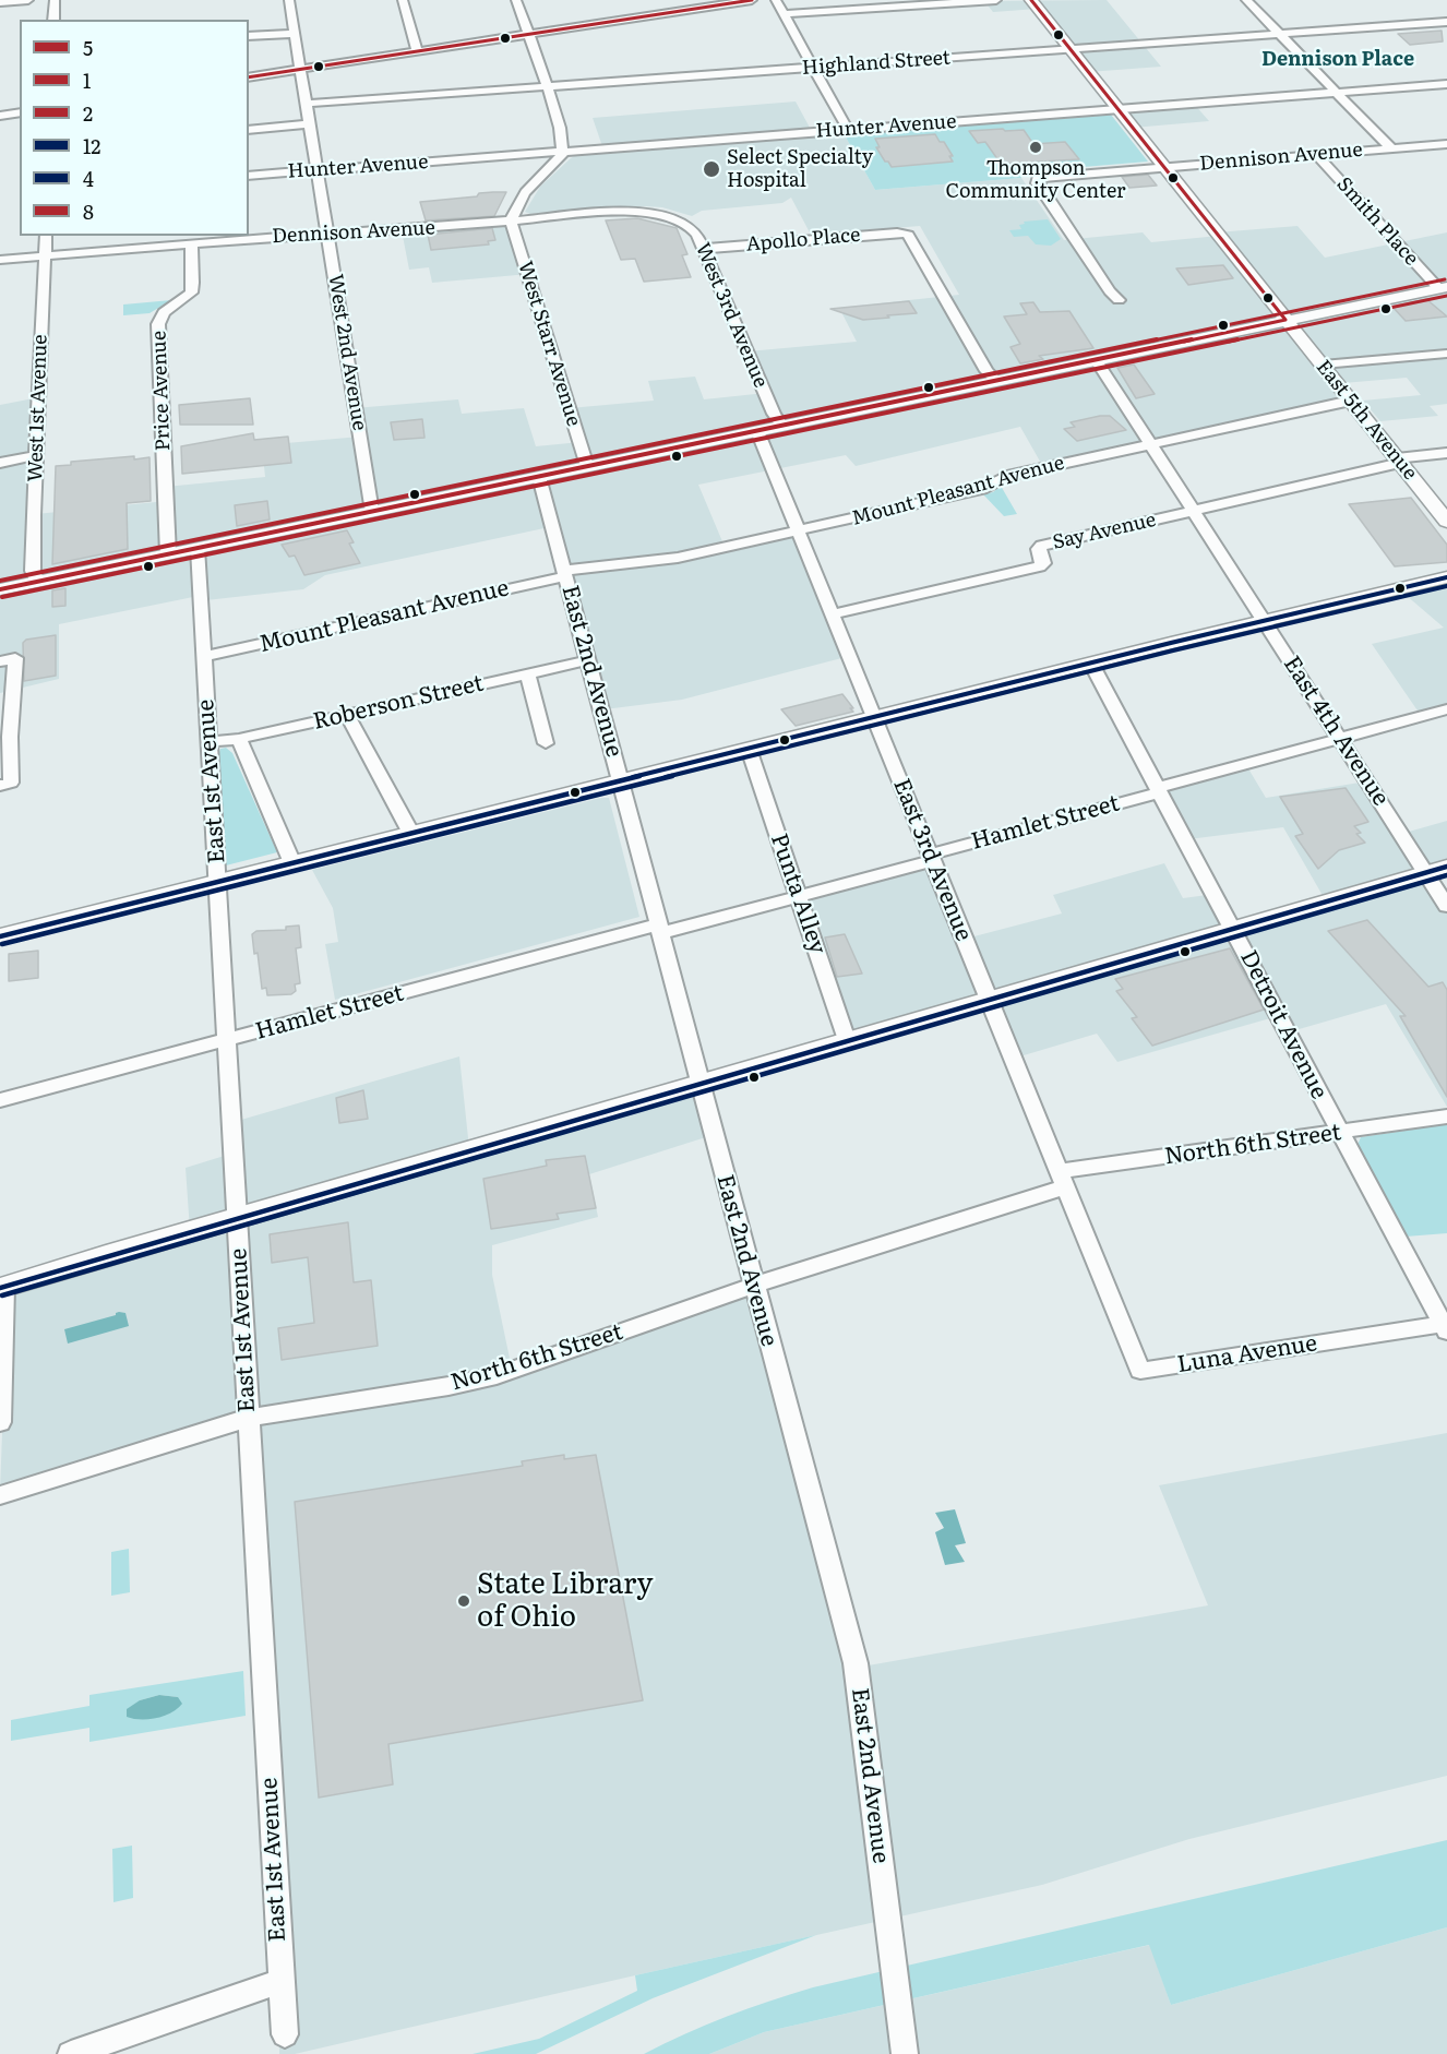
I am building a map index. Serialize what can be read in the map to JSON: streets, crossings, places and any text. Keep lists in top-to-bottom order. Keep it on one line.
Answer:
{"streets":{"main road":["East 5th Avenue"],"street":["Highland Street","Hunter Avenue","Dennison Avenue","Smith Place","Apollo Place","West 3rd Avenue","West Starr Avenue","West 2nd Avenue","Price Avenue","West 1st Avenue","Mount Pleasant Avenue","Say Avenue","East 2nd Avenue","Roberson Street","East 4th Avenue","East 1st Avenue","Hamlet Street","East 3rd Avenue","Punta Alley","Detroit Avenue","North 6th Street","Luna Avenue"]},"crossings":[["Highland Street","West 2nd Avenue"],["Highland Street","East 5th Avenue"],["Hunter Avenue","West 2nd Avenue"],["Hunter Avenue","East 5th Avenue"],["Dennison Avenue","Smith Place"],["Dennison Avenue","West 3rd Avenue"],["Dennison Avenue","West Starr Avenue"],["Dennison Avenue","West 2nd Avenue"],["Dennison Avenue","Price Avenue"],["Dennison Avenue","West 1st Avenue"],["Dennison Avenue","East 5th Avenue"],["Apollo Place","West 3rd Avenue"],["East 5th Avenue","Mount Pleasant Avenue"],["East 5th Avenue","Say Avenue"],["Mount Pleasant Avenue","East 2nd Avenue"],["Mount Pleasant Avenue","East 4th Avenue"],["Mount Pleasant Avenue","East 1st Avenue"],["Mount Pleasant Avenue","East 3rd Avenue"],["Say Avenue","East 4th Avenue"],["Say Avenue","East 3rd Avenue"],["East 2nd Avenue","Roberson Street"],["East 2nd Avenue","Hamlet Street"],["East 2nd Avenue","North 6th Street"],["Roberson Street","East 1st Avenue"],["East 4th Avenue","Hamlet Street"],["East 1st Avenue","Hamlet Street"],["East 1st Avenue","North 6th Street"],["Hamlet Street","East 3rd Avenue"],["Hamlet Street","Punta Alley"],["Hamlet Street","Detroit Avenue"],["East 3rd Avenue","North 6th Street"],["East 3rd Avenue","Luna Avenue"],["Detroit Avenue","North 6th Street"],["Detroit Avenue","Luna Avenue"]],"districts":["Dennison Place"],"places":["Thompson Community Center","Select Specialty Hospital","State Library of Ohio"],"lines":["transit line 5","transit line 8","transit line 2","transit line 1","transit line 12","transit line 4"],"legend":["5","1","2","12","4","8"]}
